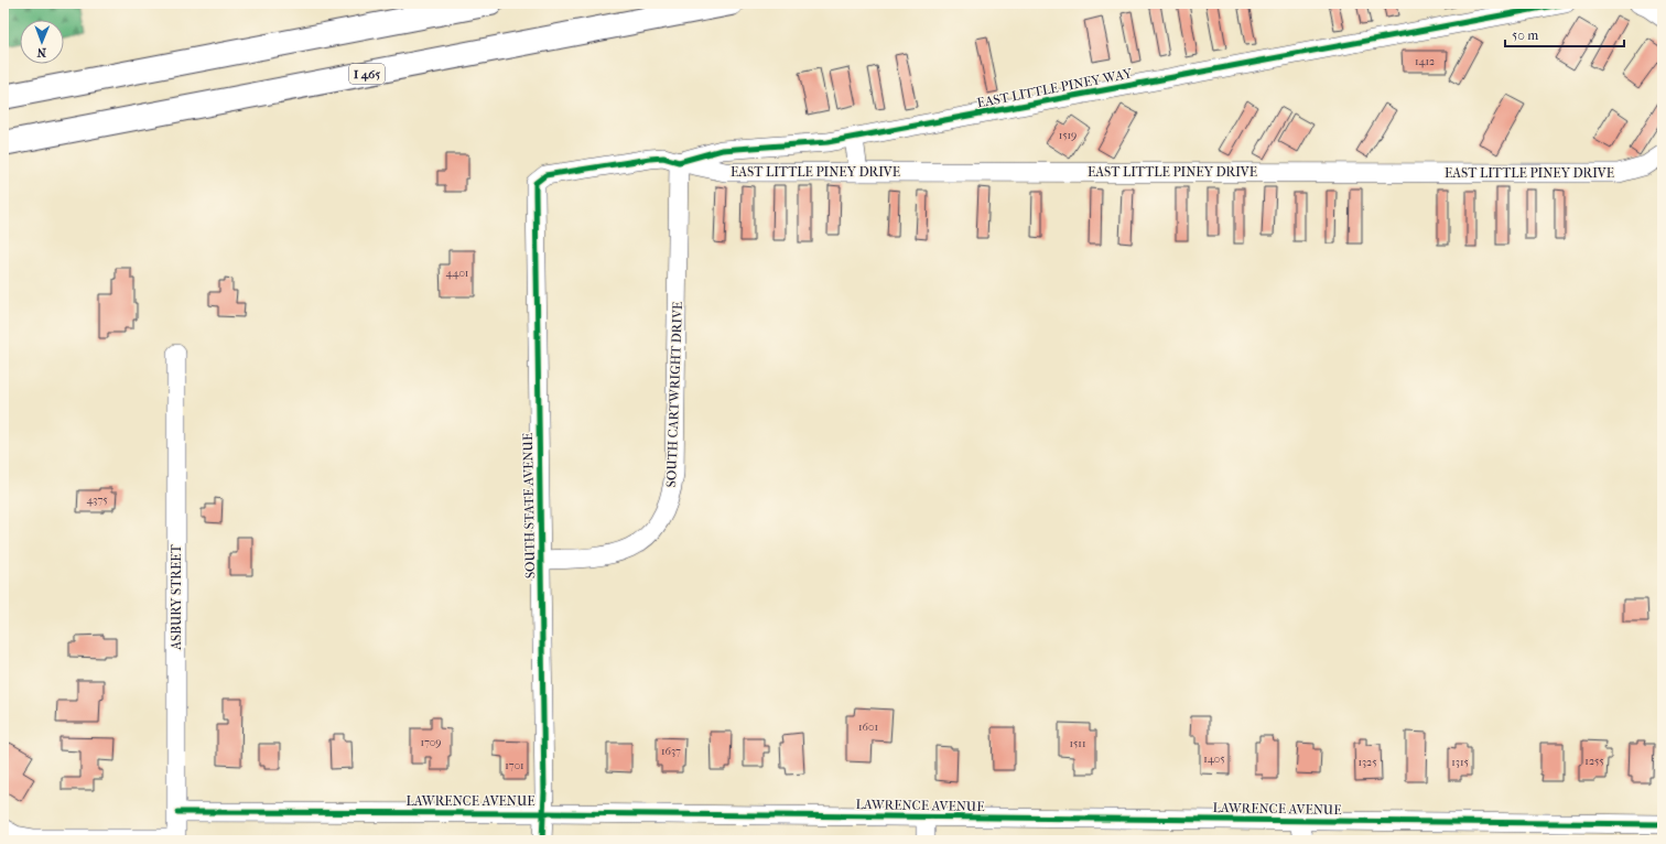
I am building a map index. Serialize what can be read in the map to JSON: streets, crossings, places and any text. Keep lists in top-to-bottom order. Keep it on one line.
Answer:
{"streets":{"highway":["I 465"],"street":["EAST LITTLE PINEY WAY","EAST LITTLE PINEY DRIVE","SOUTH CARTWRIGHT DRIVE","SOUTH STATE AVENUE","ASBURY STREET","LAWRENCE AVENUE"]},"crossings":[["EAST LITTLE PINEY WAY","EAST LITTLE PINEY DRIVE"],["EAST LITTLE PINEY WAY","SOUTH CARTWRIGHT DRIVE"],["EAST LITTLE PINEY WAY","SOUTH STATE AVENUE"],["EAST LITTLE PINEY DRIVE","SOUTH CARTWRIGHT DRIVE"],["SOUTH CARTWRIGHT DRIVE","SOUTH STATE AVENUE"],["SOUTH STATE AVENUE","LAWRENCE AVENUE"],["ASBURY STREET","LAWRENCE AVENUE"]],"house_numbers":["1412","1519","4401","4375","1601","1709","1511","1637","1405","1255","1325","1315","1701"],"scale_bar":"50 m","north":"bottom"}
